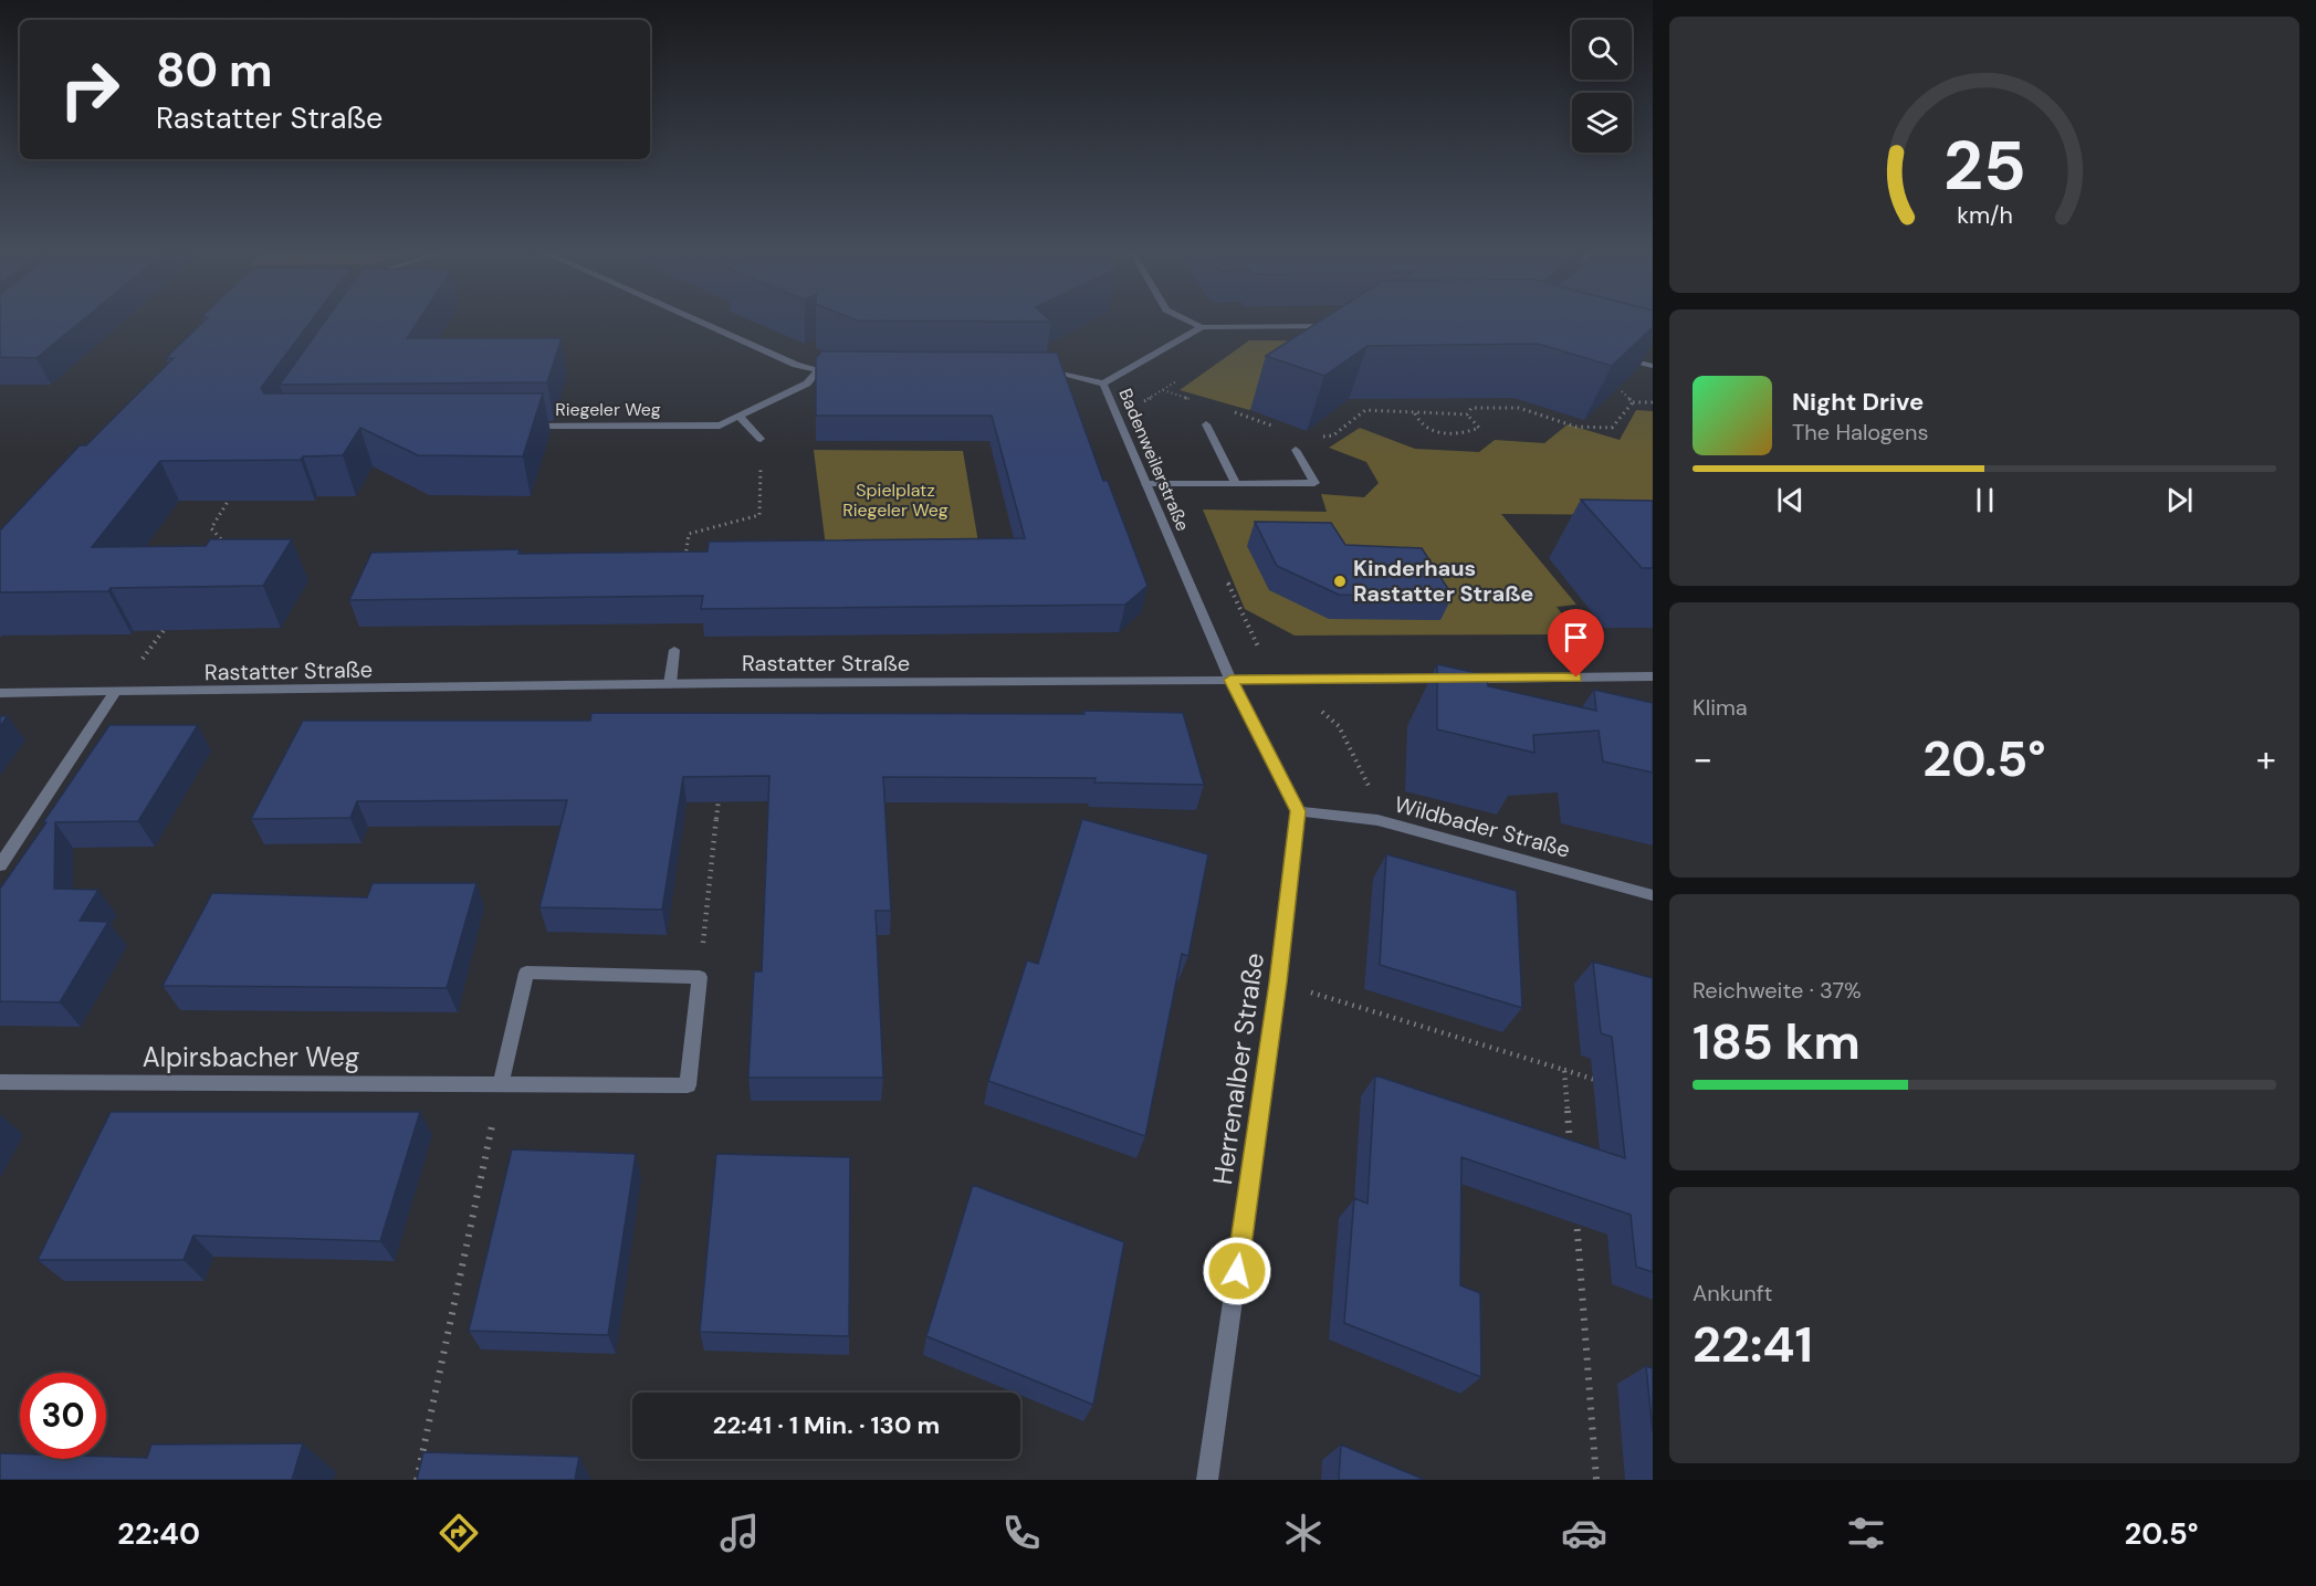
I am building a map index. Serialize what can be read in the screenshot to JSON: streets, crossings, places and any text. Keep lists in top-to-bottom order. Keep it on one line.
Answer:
{"streets":{"street":["Riegeler Weg","Badenweilerstraße","Rastatter Straße","Wildbader Straße","Alpirsbacher Weg","Herrenalber Straße"]},"crossings":[["Badenweilerstraße","Rastatter Straße"],["Wildbader Straße","Herrenalber Straße"]],"parks":["Spielplatz Riegeler Weg"],"places":["Kinderhaus Rastatter Straße"],"page":{"turn":["80 m","Rastatter Straße"],"song":["Night Drive","The Halogens"],"tile":["Klima",["Reichweite · 37%","185 km"],["Ankunft","22:41"]],"heat":["−","20.5°","+"],"limit":"30","trip":"22:41 · 1 Min. · 130 m","tabs":["22:40","20.5°"],"gauge":["25","km/h"]}}
